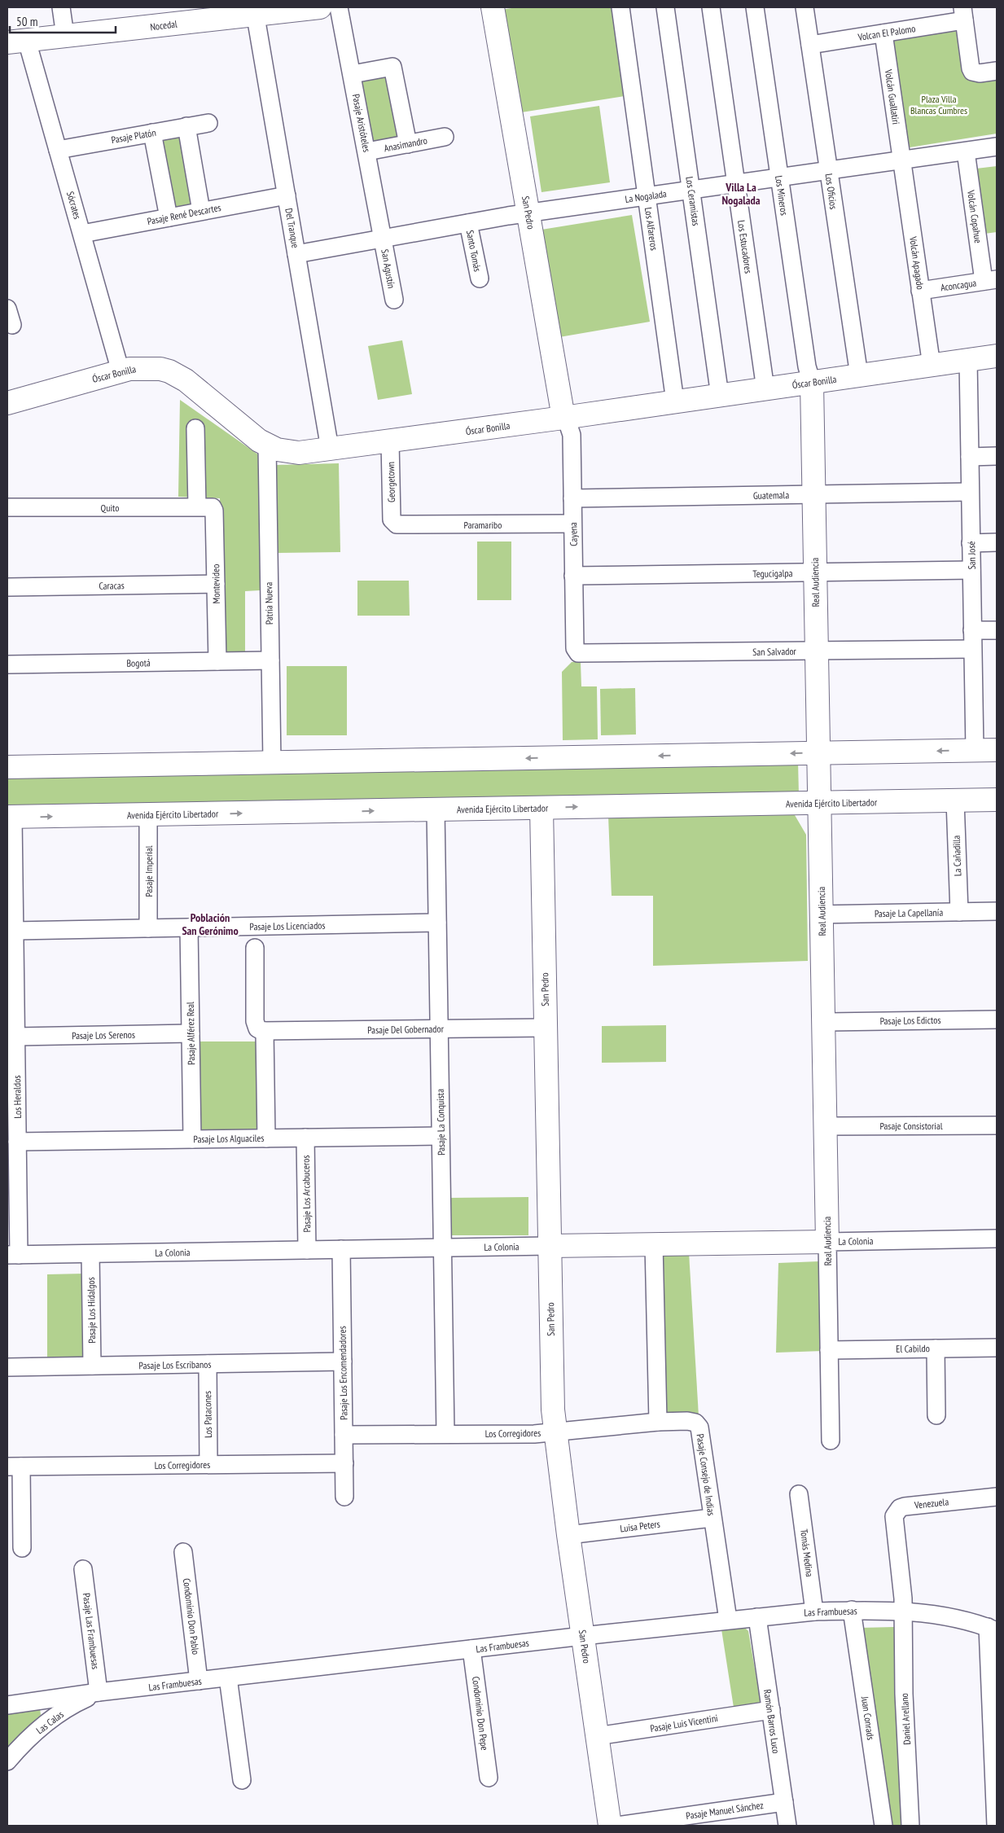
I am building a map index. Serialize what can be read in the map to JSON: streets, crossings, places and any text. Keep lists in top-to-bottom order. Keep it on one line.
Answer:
{"streets":{"street":["Nocedal","Volcan El Palomo","Volcán Guallatiri","Pasaje Aristóteles","Pasaje Platón","Anasimandro","Los Oficios","Los Mineros","La Nogalada","Los Ceramistas","Sócrates","San Pedro","Pasaje René Descartes","Volcán Copahue","Del Tranque","Los Alfareros","Los Estucadores","Santo Tomás","Volcán Apagado","San Agustín","Aconcagua","Óscar Bonilla","Georgetown","Guatemala","Quito","Paramaribo","Cayena","San José","Tegucigalpa","Real Audiencia","Montevideo","Caracas","Patria Nueva","San Salvador","Bogotá","Avenida Ejército Libertador","La Cañadilla","Pasaje Imperial","Pasaje La Capellanía","Pasaje Los Licenciados","Pasaje Los Edictos","Pasaje Del Gobernador","Pasaje Alférez Real","Pasaje Los Serenos","Los Heraldos","Pasaje La Conquista","Pasaje Consistorial","Pasaje Los Alguaciles","Pasaje Los Arcabuceros","La Colonia","Pasaje Los Hidalgos","El Cabildo","Pasaje Los Escribanos","Pasaje Los Encomendadores","Los Patacones","Los Corregidores","Pasaje Consejo de Indias","Venezuela","Luisa Peters","Tomás Medina","Las Frambuesas","Condominio Don Pablo","Pasaje Las Frambuesas","Condominio Don Pepe","Juan Conrads","Daniel Arellano","Ramón Barros Luco","Las Calas","Pasaje Luis Vicentini","Pasaje Manuel Sánchez"]},"crossings":[["Nocedal","Sócrates"],["Nocedal","Del Tranque"],["Volcan El Palomo","Volcán Guallatiri"],["Volcan El Palomo","Los Oficios"],["Volcán Guallatiri","La Nogalada"],["Volcán Guallatiri","Volcán Apagado"],["Pasaje Aristóteles","Anasimandro"],["Pasaje Aristóteles","La Nogalada"],["Pasaje Aristóteles","San Agustín"],["Pasaje Platón","Sócrates"],["Los Oficios","La Nogalada"],["Los Oficios","Óscar Bonilla"],["Los Mineros","La Nogalada"],["Los Mineros","Óscar Bonilla"],["Los Mineros","Real Audiencia"],["La Nogalada","Los Ceramistas"],["La Nogalada","San Pedro"],["La Nogalada","Volcán Copahue"],["La Nogalada","Del Tranque"],["La Nogalada","Los Alfareros"],["La Nogalada","Los Estucadores"],["La Nogalada","Santo Tomás"],["La Nogalada","Volcán Apagado"],["La Nogalada","San Agustín"],["Los Ceramistas","Óscar Bonilla"],["Sócrates","Pasaje René Descartes"],["Sócrates","Óscar Bonilla"],["San Pedro","Óscar Bonilla"],["San Pedro","Cayena"],["San Pedro","Avenida Ejército Libertador"],["San Pedro","Pasaje Del Gobernador"],["San Pedro","La Colonia"],["San Pedro","Los Corregidores"],["San Pedro","Luisa Peters"],["San Pedro","Las Frambuesas"],["San Pedro","Pasaje Luis Vicentini"],["Pasaje René Descartes","Del Tranque"],["Volcán Copahue","Aconcagua"],["Del Tranque","Óscar Bonilla"],["Los Alfareros","Óscar Bonilla"],["Los Estucadores","Óscar Bonilla"],["Volcán Apagado","Aconcagua"],["Volcán Apagado","Óscar Bonilla"],["Óscar Bonilla","Georgetown"],["Óscar Bonilla","Cayena"],["Óscar Bonilla","San José"],["Óscar Bonilla","Real Audiencia"],["Óscar Bonilla","Patria Nueva"],["Georgetown","Paramaribo"],["Guatemala","Cayena"],["Guatemala","San José"],["Guatemala","Real Audiencia"],["Quito","Montevideo"],["Paramaribo","Cayena"],["Cayena","Tegucigalpa"],["Cayena","San Salvador"],["San José","Tegucigalpa"],["San José","San Salvador"],["Tegucigalpa","Real Audiencia"],["Real Audiencia","San Salvador"],["Real Audiencia","Avenida Ejército Libertador"],["Real Audiencia","Pasaje La Capellanía"],["Real Audiencia","Pasaje Los Edictos"],["Real Audiencia","Pasaje Consistorial"],["Real Audiencia","La Colonia"],["Real Audiencia","El Cabildo"],["Montevideo","Caracas"],["Montevideo","Bogotá"],["Patria Nueva","Bogotá"],["Avenida Ejército Libertador","La Cañadilla"],["Avenida Ejército Libertador","Pasaje Imperial"],["Avenida Ejército Libertador","Los Heraldos"],["Avenida Ejército Libertador","Pasaje La Conquista"],["La Cañadilla","Pasaje La Capellanía"],["Pasaje Imperial","Pasaje Los Licenciados"],["Pasaje Los Licenciados","Pasaje Alférez Real"],["Pasaje Los Licenciados","Los Heraldos"],["Pasaje Los Licenciados","Pasaje La Conquista"],["Pasaje Del Gobernador","Pasaje La Conquista"],["Pasaje Alférez Real","Pasaje Los Serenos"],["Pasaje Alférez Real","Pasaje Los Alguaciles"],["Pasaje Los Serenos","Los Heraldos"],["Los Heraldos","Pasaje Los Alguaciles"],["Los Heraldos","La Colonia"],["Pasaje La Conquista","Pasaje Los Alguaciles"],["Pasaje La Conquista","La Colonia"],["Pasaje La Conquista","Los Corregidores"],["Pasaje Los Alguaciles","Pasaje Los Arcabuceros"],["Pasaje Los Arcabuceros","La Colonia"],["La Colonia","Pasaje Los Hidalgos"],["La Colonia","Pasaje Los Encomendadores"],["Pasaje Los Hidalgos","Pasaje Los Escribanos"],["Pasaje Los Escribanos","Pasaje Los Encomendadores"],["Pasaje Los Escribanos","Los Patacones"],["Pasaje Los Encomendadores","Los Corregidores"],["Los Patacones","Los Corregidores"],["Los Corregidores","Pasaje Consejo de Indias"],["Pasaje Consejo de Indias","Luisa Peters"],["Pasaje Consejo de Indias","Las Frambuesas"],["Venezuela","Las Frambuesas"],["Venezuela","Daniel Arellano"],["Tomás Medina","Las Frambuesas"],["Las Frambuesas","Condominio Don Pablo"],["Las Frambuesas","Pasaje Las Frambuesas"],["Las Frambuesas","Condominio Don Pepe"],["Las Frambuesas","Juan Conrads"],["Las Frambuesas","Daniel Arellano"],["Las Frambuesas","Ramón Barros Luco"],["Las Frambuesas","Las Calas"],["Pasaje Las Frambuesas","Las Calas"],["Ramón Barros Luco","Pasaje Luis Vicentini"],["Ramón Barros Luco","Pasaje Manuel Sánchez"]],"districts":["Villa La Nogalada","Población San Gerónimo"],"parks":["Plaza Villa Blancas Cumbres"],"scale_bar":"50 m"}
